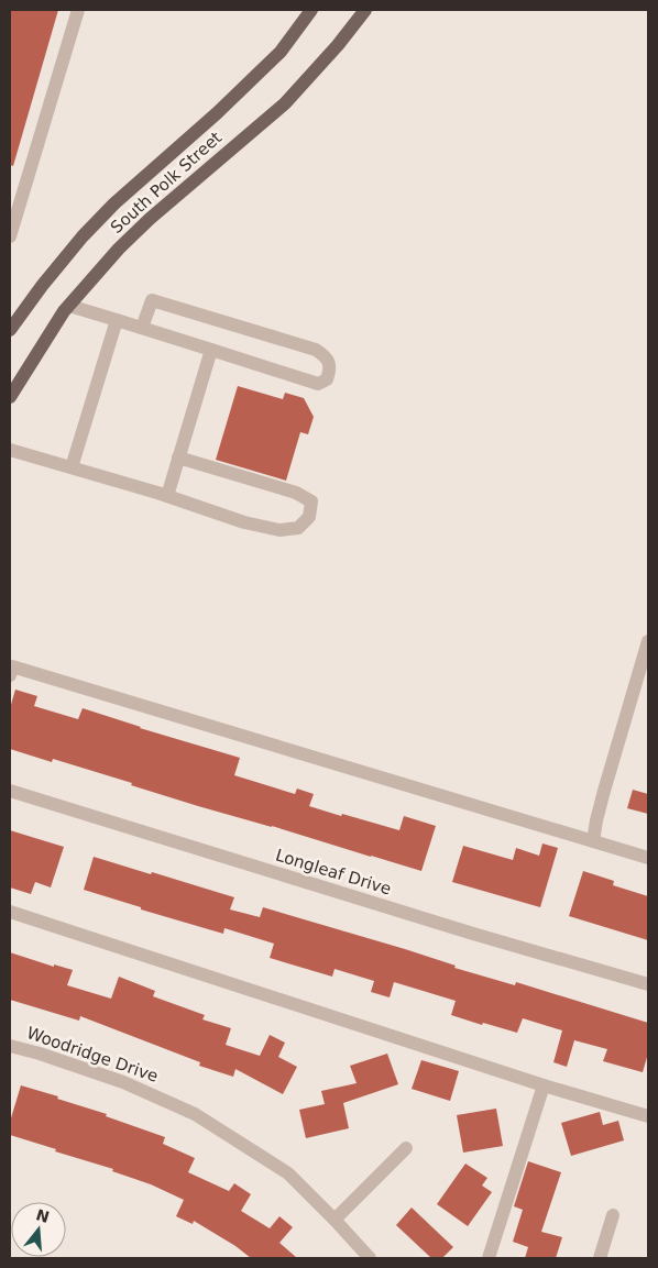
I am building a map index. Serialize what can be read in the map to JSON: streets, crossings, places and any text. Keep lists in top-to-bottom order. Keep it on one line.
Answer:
{"streets":{"main road":["South Polk Street"],"street":["Longleaf Drive","Woodridge Drive"]},"north":"top"}
